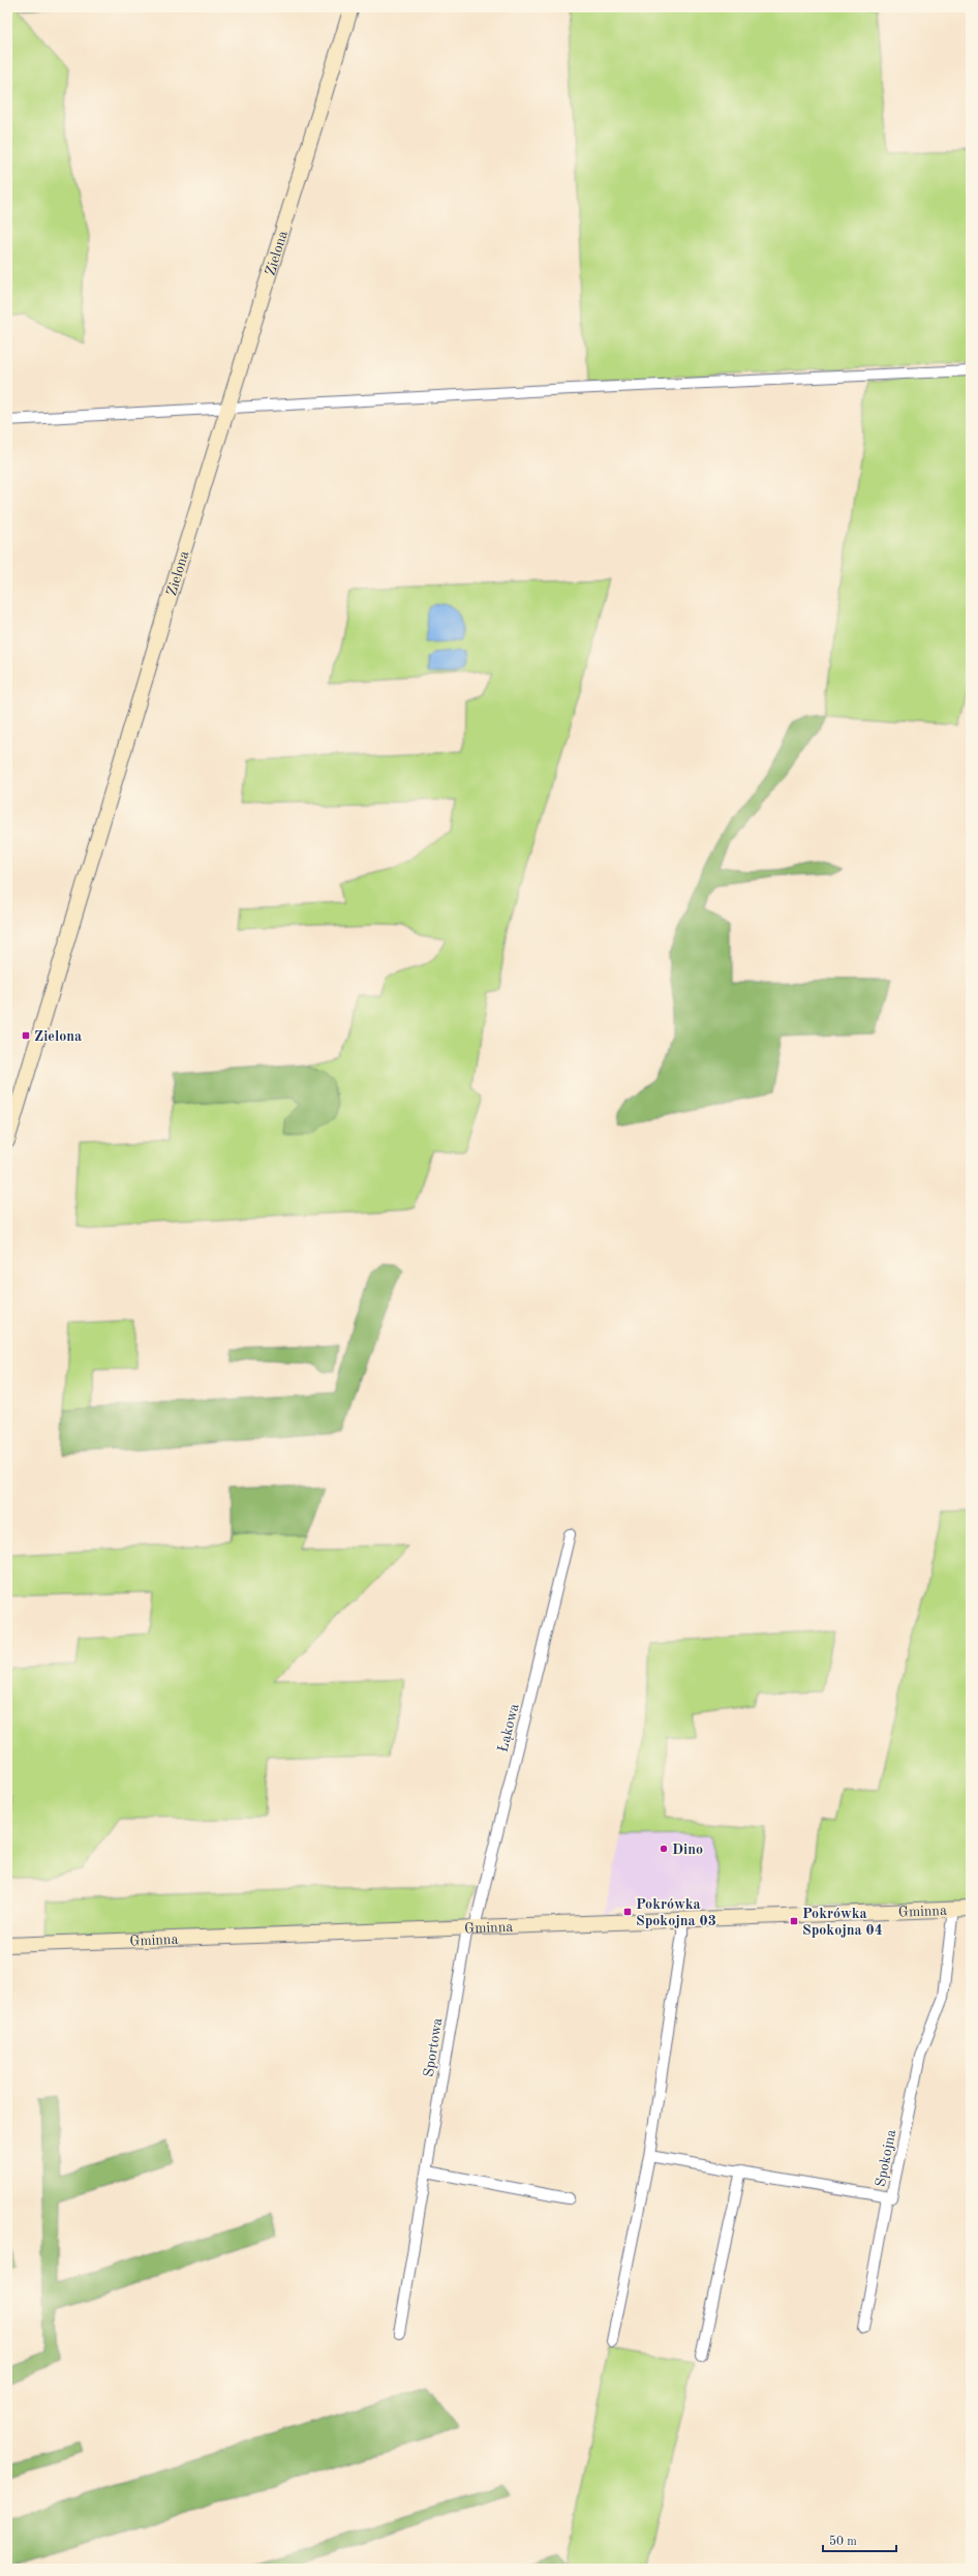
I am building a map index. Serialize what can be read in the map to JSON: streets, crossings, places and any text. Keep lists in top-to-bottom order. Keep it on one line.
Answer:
{"streets":{"street":["Zielona","Łąkowa","Gminna","Sportowa","Spokojna"]},"crossings":[["Łąkowa","Gminna"],["Łąkowa","Sportowa"],["Gminna","Sportowa"],["Gminna","Spokojna"]],"places":{"transit":["Zielona","Pokrówka Spokojna 03","Pokrówka Spokojna 04"],"other":["Dino"]},"scale_bar":"50 m"}
